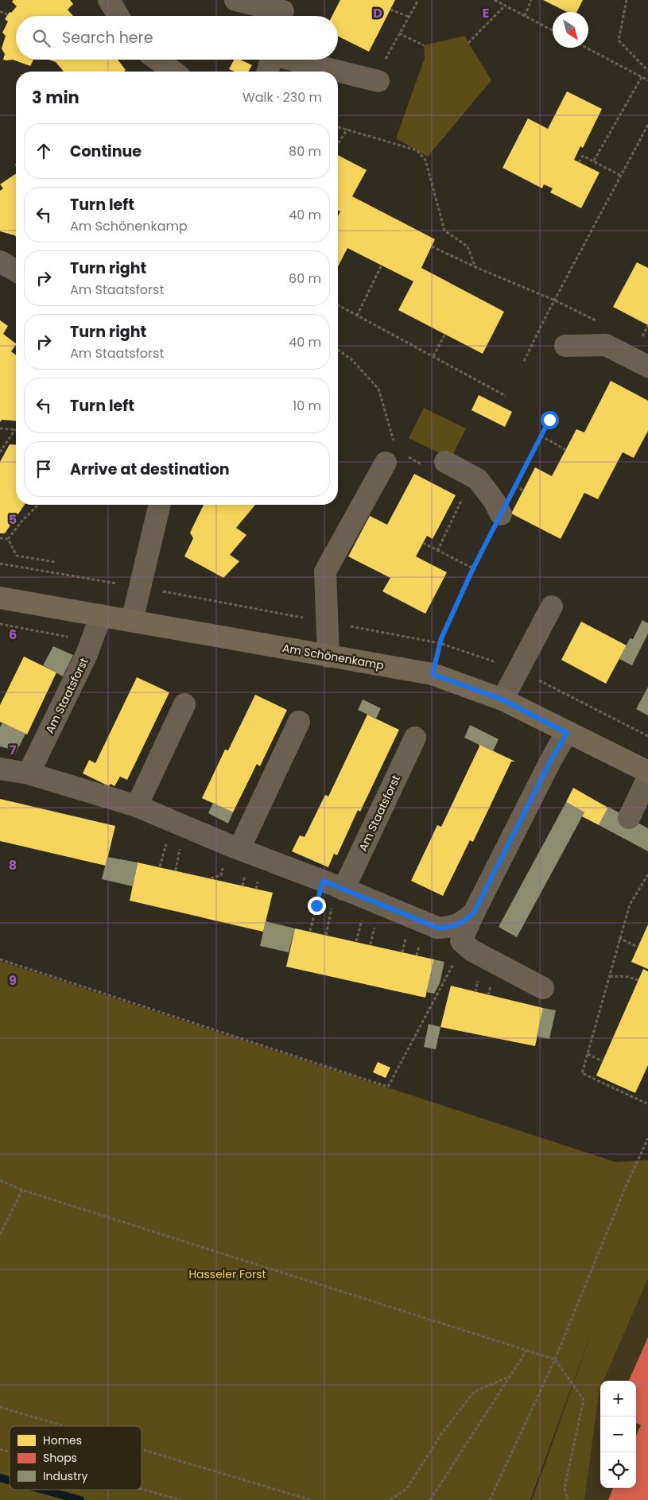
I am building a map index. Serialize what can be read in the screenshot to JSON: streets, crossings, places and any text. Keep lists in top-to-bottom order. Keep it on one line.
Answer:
{"streets":{"main road":["Am Schönenkamp"],"street":["Am Staatsforst"]},"crossings":[["Am Schönenkamp","Am Staatsforst"]],"parks":["Hasseler Forst"],"legend":["Homes","Shops","Industry"],"north":"bottom right","page":{"search":"Search here","heading":["3 min","Walk · 230 m"],"list":[["Continue","80 m"],["Turn left","Am Schönenkamp","40 m"],["Turn right","Am Staatsforst","60 m"],["Turn right","Am Staatsforst","40 m"],["Turn left","10 m"],"Arrive at destination"],"map_buttons":["+","−"]},"grid":{"columns":["D","E"],"rows":["5","6","7","8","9"]}}
